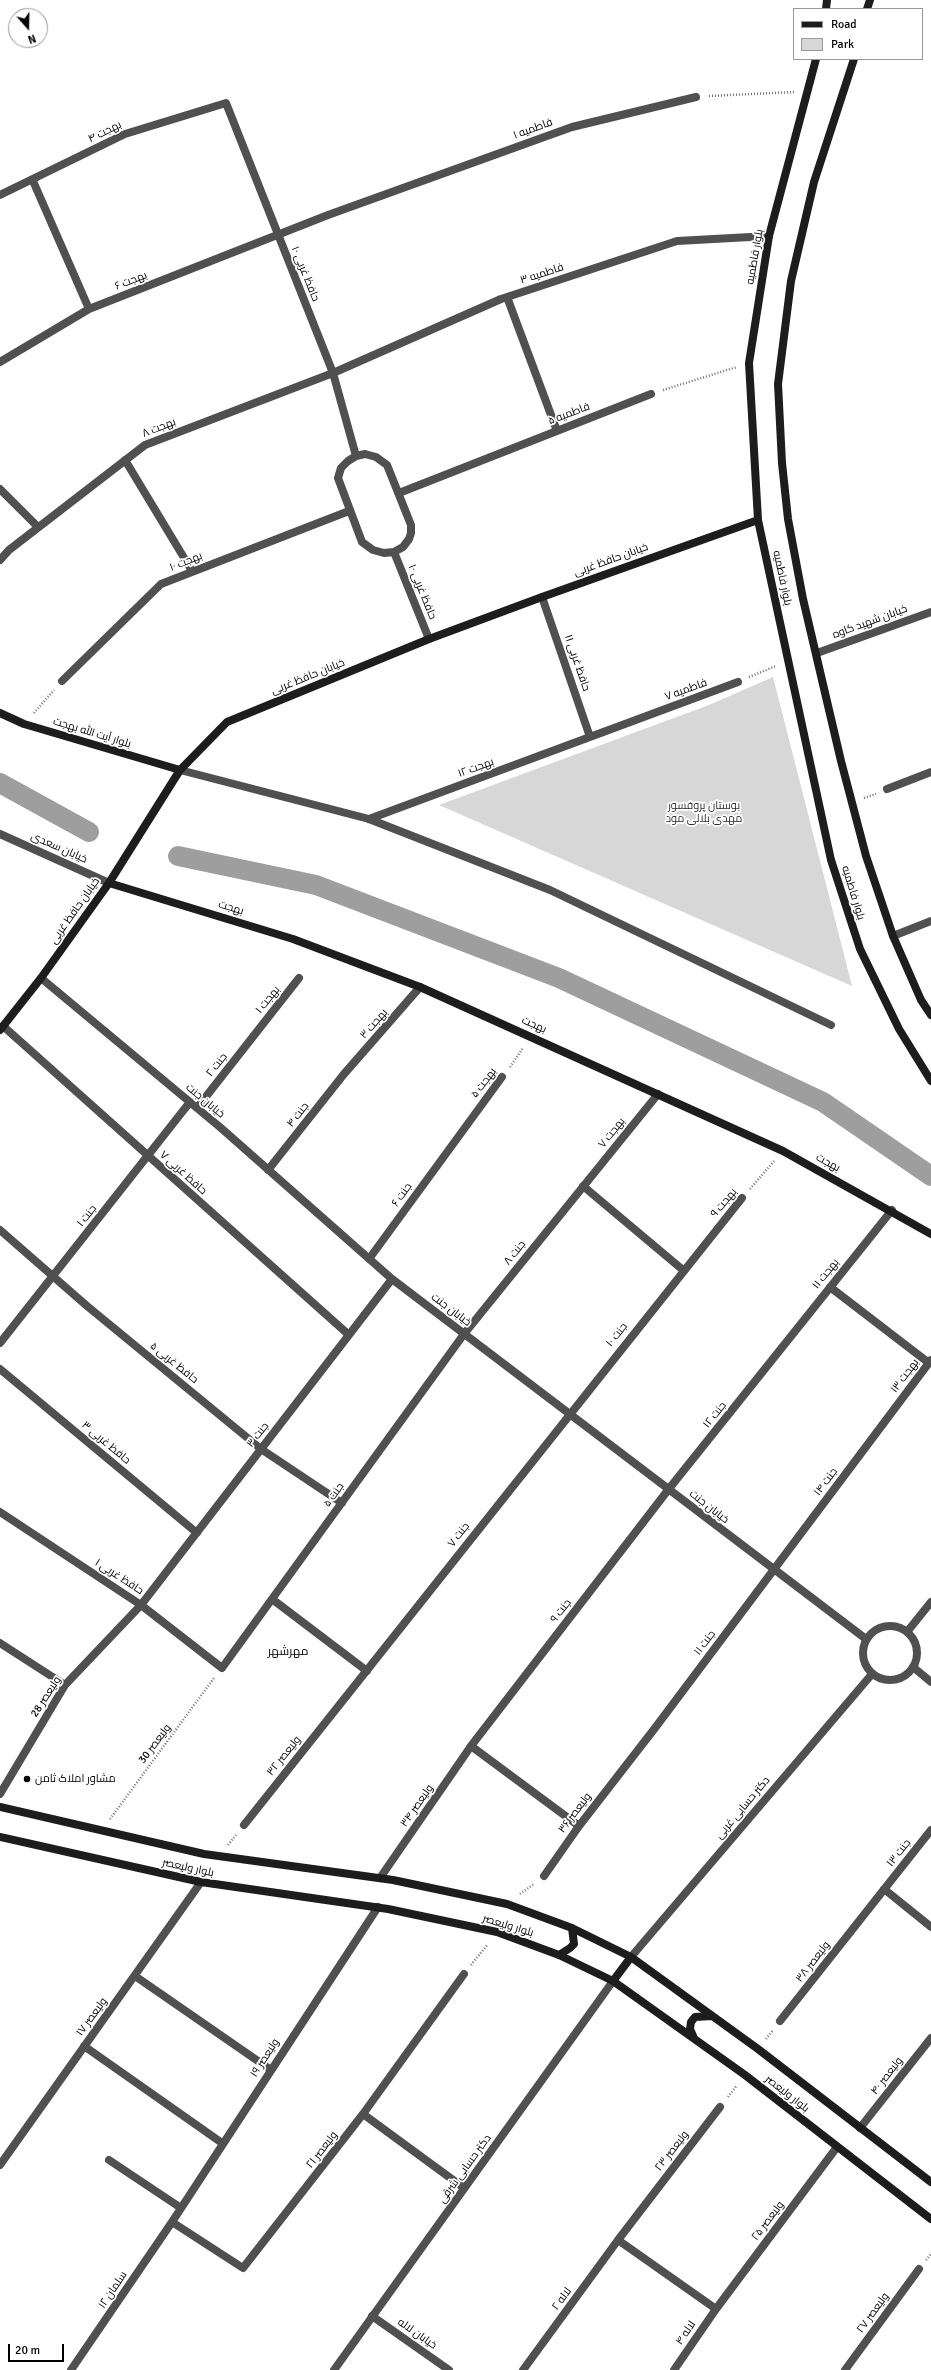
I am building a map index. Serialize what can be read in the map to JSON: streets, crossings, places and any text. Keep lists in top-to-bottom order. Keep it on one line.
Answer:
{"streets":{"main road":["بلوار فاطمیه","خیابان حافظ غربی","بلوار آیت الله بهجت","بهجت","بلوار ولیعصر"],"street":["فاطمیه ۱","بهجت ۴","حافظ غربی ۱۰","فاطمیه ۳","بهجت ۶","فاطمیه ۵","بهجت ۸","بهجت ۱۰","خیابان شهید کاوه","حافظ غربی ۱۱","فاطمیه ۷","بهجت ۱۲","خیابان سعدی","بهجت ۱","بهجت ۳","جنت ۲","بهجت ۵","خیابان جنت","جنت ۴","بهجت ۷","حافظ غربی ۷","جنت ۶","بهجت ۹","جنت ۱","جنت ۸","بهجت ۱۱","جنت ۱۰","حافظ غربی ۵","بهجت ۱۳","جنت ۱۲","جنت ۳","حافظ غربی ۳","جنت ۱۴","جنت ۵","جنت ۷","حافظ غربی ۱","جنت ۹","جنت ۱۱","ولیعصر 28","ولیعصر ۳۲","ولیعصر ۳۴","دکتر حسابی غربی","ولیعصر ۳۶","جنت ۱۳","ولیعصر ۳۸","ولیعصر ۱۷","ولیعصر ۱۹","ولیعصر ۴۰","ولیعصر ۲۱","ولیعصر ۲۳","دکتر حسابی شرقی","ولیعصر ۲۵","سلمان ۱۲","لاله ۲","ولیعصر ۲۷","لاله ۴","خیابان لاله"],"path":["ولیعصر 30"]},"crossings":[["فاطمیه ۱","حافظ غربی ۱۰"],["فاطمیه ۱","بهجت ۶"],["بهجت ۴","حافظ غربی ۱۰"],["بلوار فاطمیه","فاطمیه ۳"],["بلوار فاطمیه","خیابان حافظ غربی"],["بلوار فاطمیه","خیابان شهید کاوه"],["حافظ غربی ۱۰","فاطمیه ۳"],["حافظ غربی ۱۰","بهجت ۶"],["حافظ غربی ۱۰","بهجت ۸"],["حافظ غربی ۱۰","خیابان حافظ غربی"],["فاطمیه ۳","بهجت ۸"],["خیابان حافظ غربی","حافظ غربی ۱۱"],["خیابان حافظ غربی","بلوار آیت الله بهجت"],["خیابان حافظ غربی","خیابان سعدی"],["خیابان حافظ غربی","بهجت"],["خیابان حافظ غربی","خیابان جنت"],["خیابان حافظ غربی","حافظ غربی ۷"],["حافظ غربی ۱۱","فاطمیه ۷"],["حافظ غربی ۱۱","بهجت ۱۲"],["فاطمیه ۷","بهجت ۱۲"],["خیابان سعدی","بهجت"],["بهجت","بهجت ۳"],["بهجت","بهجت ۵"],["بهجت","بهجت ۷"],["بهجت","بهجت ۹"],["بهجت","بهجت ۱۱"],["بهجت ۱","جنت ۲"],["بهجت ۳","جنت ۴"],["جنت ۲","خیابان جنت"],["جنت ۲","جنت ۱"],["بهجت ۵","جنت ۶"],["خیابان جنت","جنت ۴"],["خیابان جنت","جنت ۶"],["خیابان جنت","جنت ۱"],["خیابان جنت","جنت ۸"],["خیابان جنت","جنت ۱۰"],["خیابان جنت","جنت ۱۲"],["خیابان جنت","جنت ۳"],["خیابان جنت","جنت ۱۴"],["خیابان جنت","جنت ۵"],["خیابان جنت","جنت ۷"],["خیابان جنت","جنت ۹"],["خیابان جنت","جنت ۱۱"],["خیابان جنت","دکتر حسابی غربی"],["بهجت ۷","جنت ۸"],["حافظ غربی ۷","جنت ۱"],["حافظ غربی ۷","جنت ۳"],["بهجت ۹","جنت ۱۰"],["جنت ۱","حافظ غربی ۵"],["جنت ۸","جنت ۵"],["بهجت ۱۱","جنت ۱۲"],["جنت ۱۰","جنت ۷"],["حافظ غربی ۵","جنت ۳"],["حافظ غربی ۵","جنت ۵"],["بهجت ۱۳","جنت ۱۴"],["جنت ۱۲","جنت ۹"],["جنت ۳","حافظ غربی ۳"],["جنت ۳","حافظ غربی ۱"],["جنت ۳","ولیعصر 28"],["جنت ۱۴","جنت ۱۱"],["جنت ۵","حافظ غربی ۱"],["جنت ۵","ولیعصر 30"],["جنت ۷","ولیعصر ۳۲"],["حافظ غربی ۱","ولیعصر 28"],["حافظ غربی ۱","ولیعصر 30"],["جنت ۹","ولیعصر ۳۴"],["جنت ۱۱","ولیعصر ۳۶"],["ولیعصر 30","بلوار ولیعصر"],["ولیعصر ۳۴","بلوار ولیعصر"],["دکتر حسابی غربی","بلوار ولیعصر"],["جنت ۱۳","ولیعصر ۳۸"],["بلوار ولیعصر","ولیعصر ۱۷"],["بلوار ولیعصر","ولیعصر ۱۹"],["بلوار ولیعصر","ولیعصر ۴۰"],["بلوار ولیعصر","دکتر حسابی شرقی"],["بلوار ولیعصر","ولیعصر ۲۵"],["ولیعصر ۱۹","ولیعصر ۲۱"],["ولیعصر ۱۹","سلمان ۱۲"],["ولیعصر ۲۱","سلمان ۱۲"],["ولیعصر ۲۳","لاله ۲"],["دکتر حسابی شرقی","خیابان لاله"],["ولیعصر ۲۵","لاله ۴"]],"districts":["مهرشهر"],"parks":["بوستان پروفسور مهدی بلالی مود"],"places":["مشاور املاک ثامن"],"legend":["Road","Park"],"scale_bar":"20 m","north":"bottom"}
